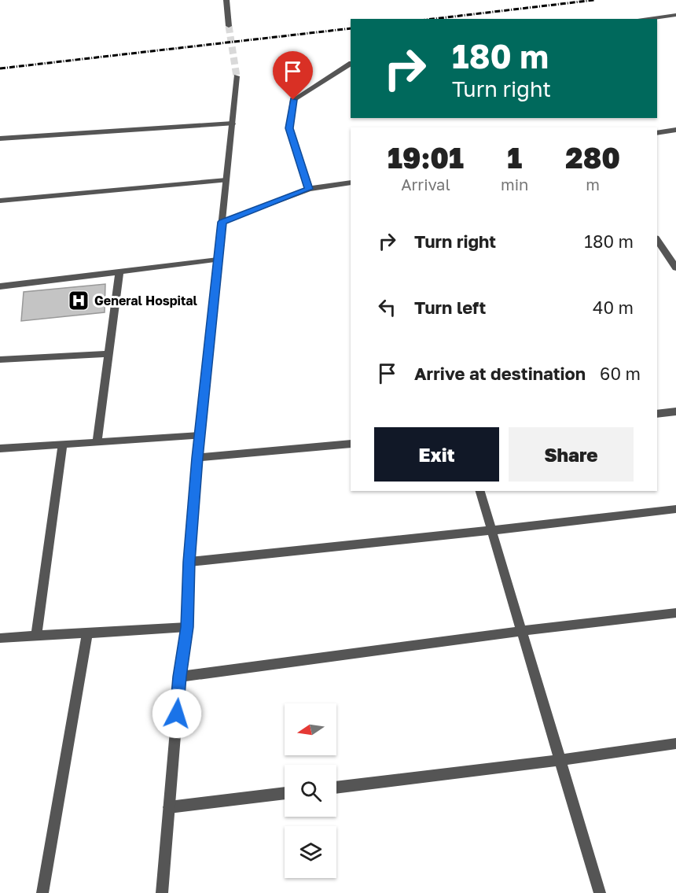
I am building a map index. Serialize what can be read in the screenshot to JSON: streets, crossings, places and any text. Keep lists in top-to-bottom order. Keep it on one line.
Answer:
{"places":{"hospital":["General Hospital"]},"north":"left","page":{"turn":["180 m","Turn right"],"eta":["19:01","Arrival","1","min","280","m"],"list":[{"name":"Turn right","value":"180 m"},{"name":"Turn left","value":"40 m"},{"name":"Arrive at destination","value":"60 m"}],"buttons":["Exit","Share"]}}
